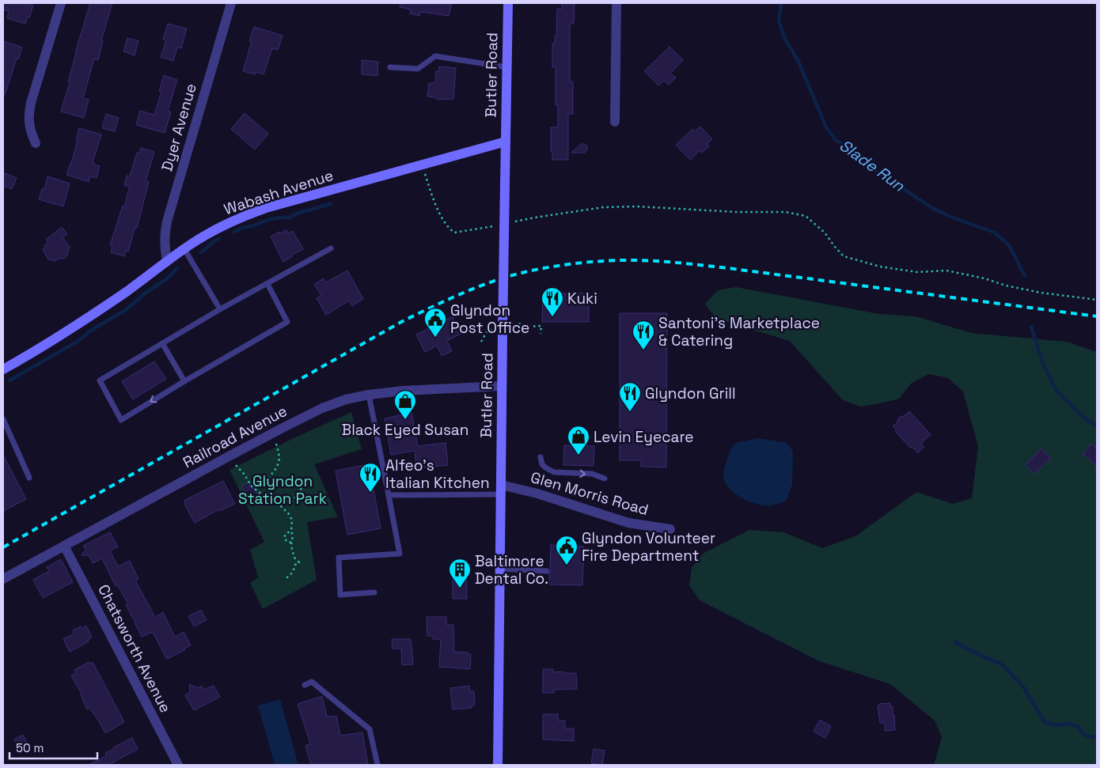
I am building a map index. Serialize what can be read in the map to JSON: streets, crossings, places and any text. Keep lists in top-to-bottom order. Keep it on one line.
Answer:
{"streets":{"main road":["Butler Road","Wabash Avenue"],"street":["Dyer Avenue","Railroad Avenue","Glen Morris Road","Chatsworth Avenue"]},"crossings":[["Butler Road","Wabash Avenue"],["Butler Road","Railroad Avenue"],["Butler Road","Glen Morris Road"],["Dyer Avenue","Wabash Avenue"],["Railroad Avenue","Chatsworth Avenue"]],"water":["Slade Run"],"parks":["Glyndon Station Park"],"places":{"restaurant":["Kuki","Santoni's Marketplace & Catering","Glyndon Grill","Alfeo's Italian Kitchen"],"public building":["Glyndon Post Office","Glyndon Volunteer Fire Department"],"shop":["Black Eyed Susan","Levin Eyecare"],"building":["Baltimore Dental Co."]},"scale_bar":"50 m"}
